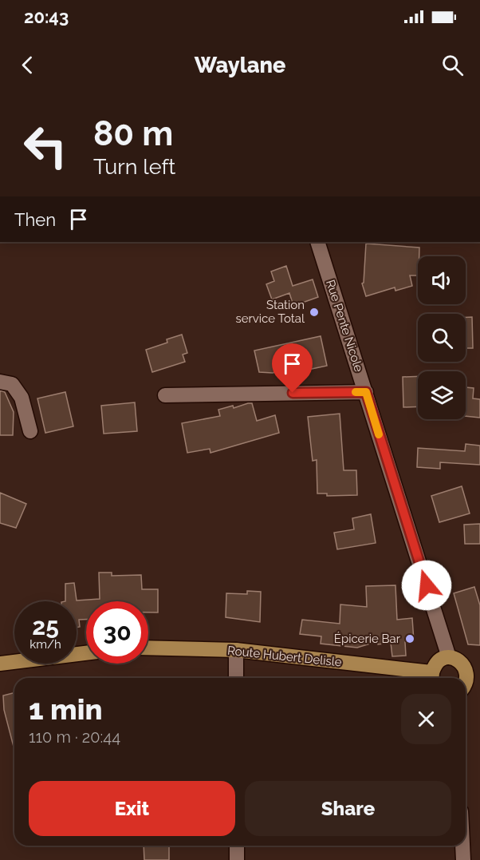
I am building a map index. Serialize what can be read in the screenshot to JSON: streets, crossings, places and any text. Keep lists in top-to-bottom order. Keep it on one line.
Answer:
{"streets":{"main road":["Route Hubert Delisle"],"street":["Rue Pente Nicole"]},"places":["Station service Total","Épicerie Bar"],"page":{"status":"20:43","header":"Waylane","turn":["80 m","Turn left"],"then":"Then","speed":"25 km/h","limit":"30","heading":["1 min","110 m · 20:44"],"buttons":["Exit","Share"]}}
